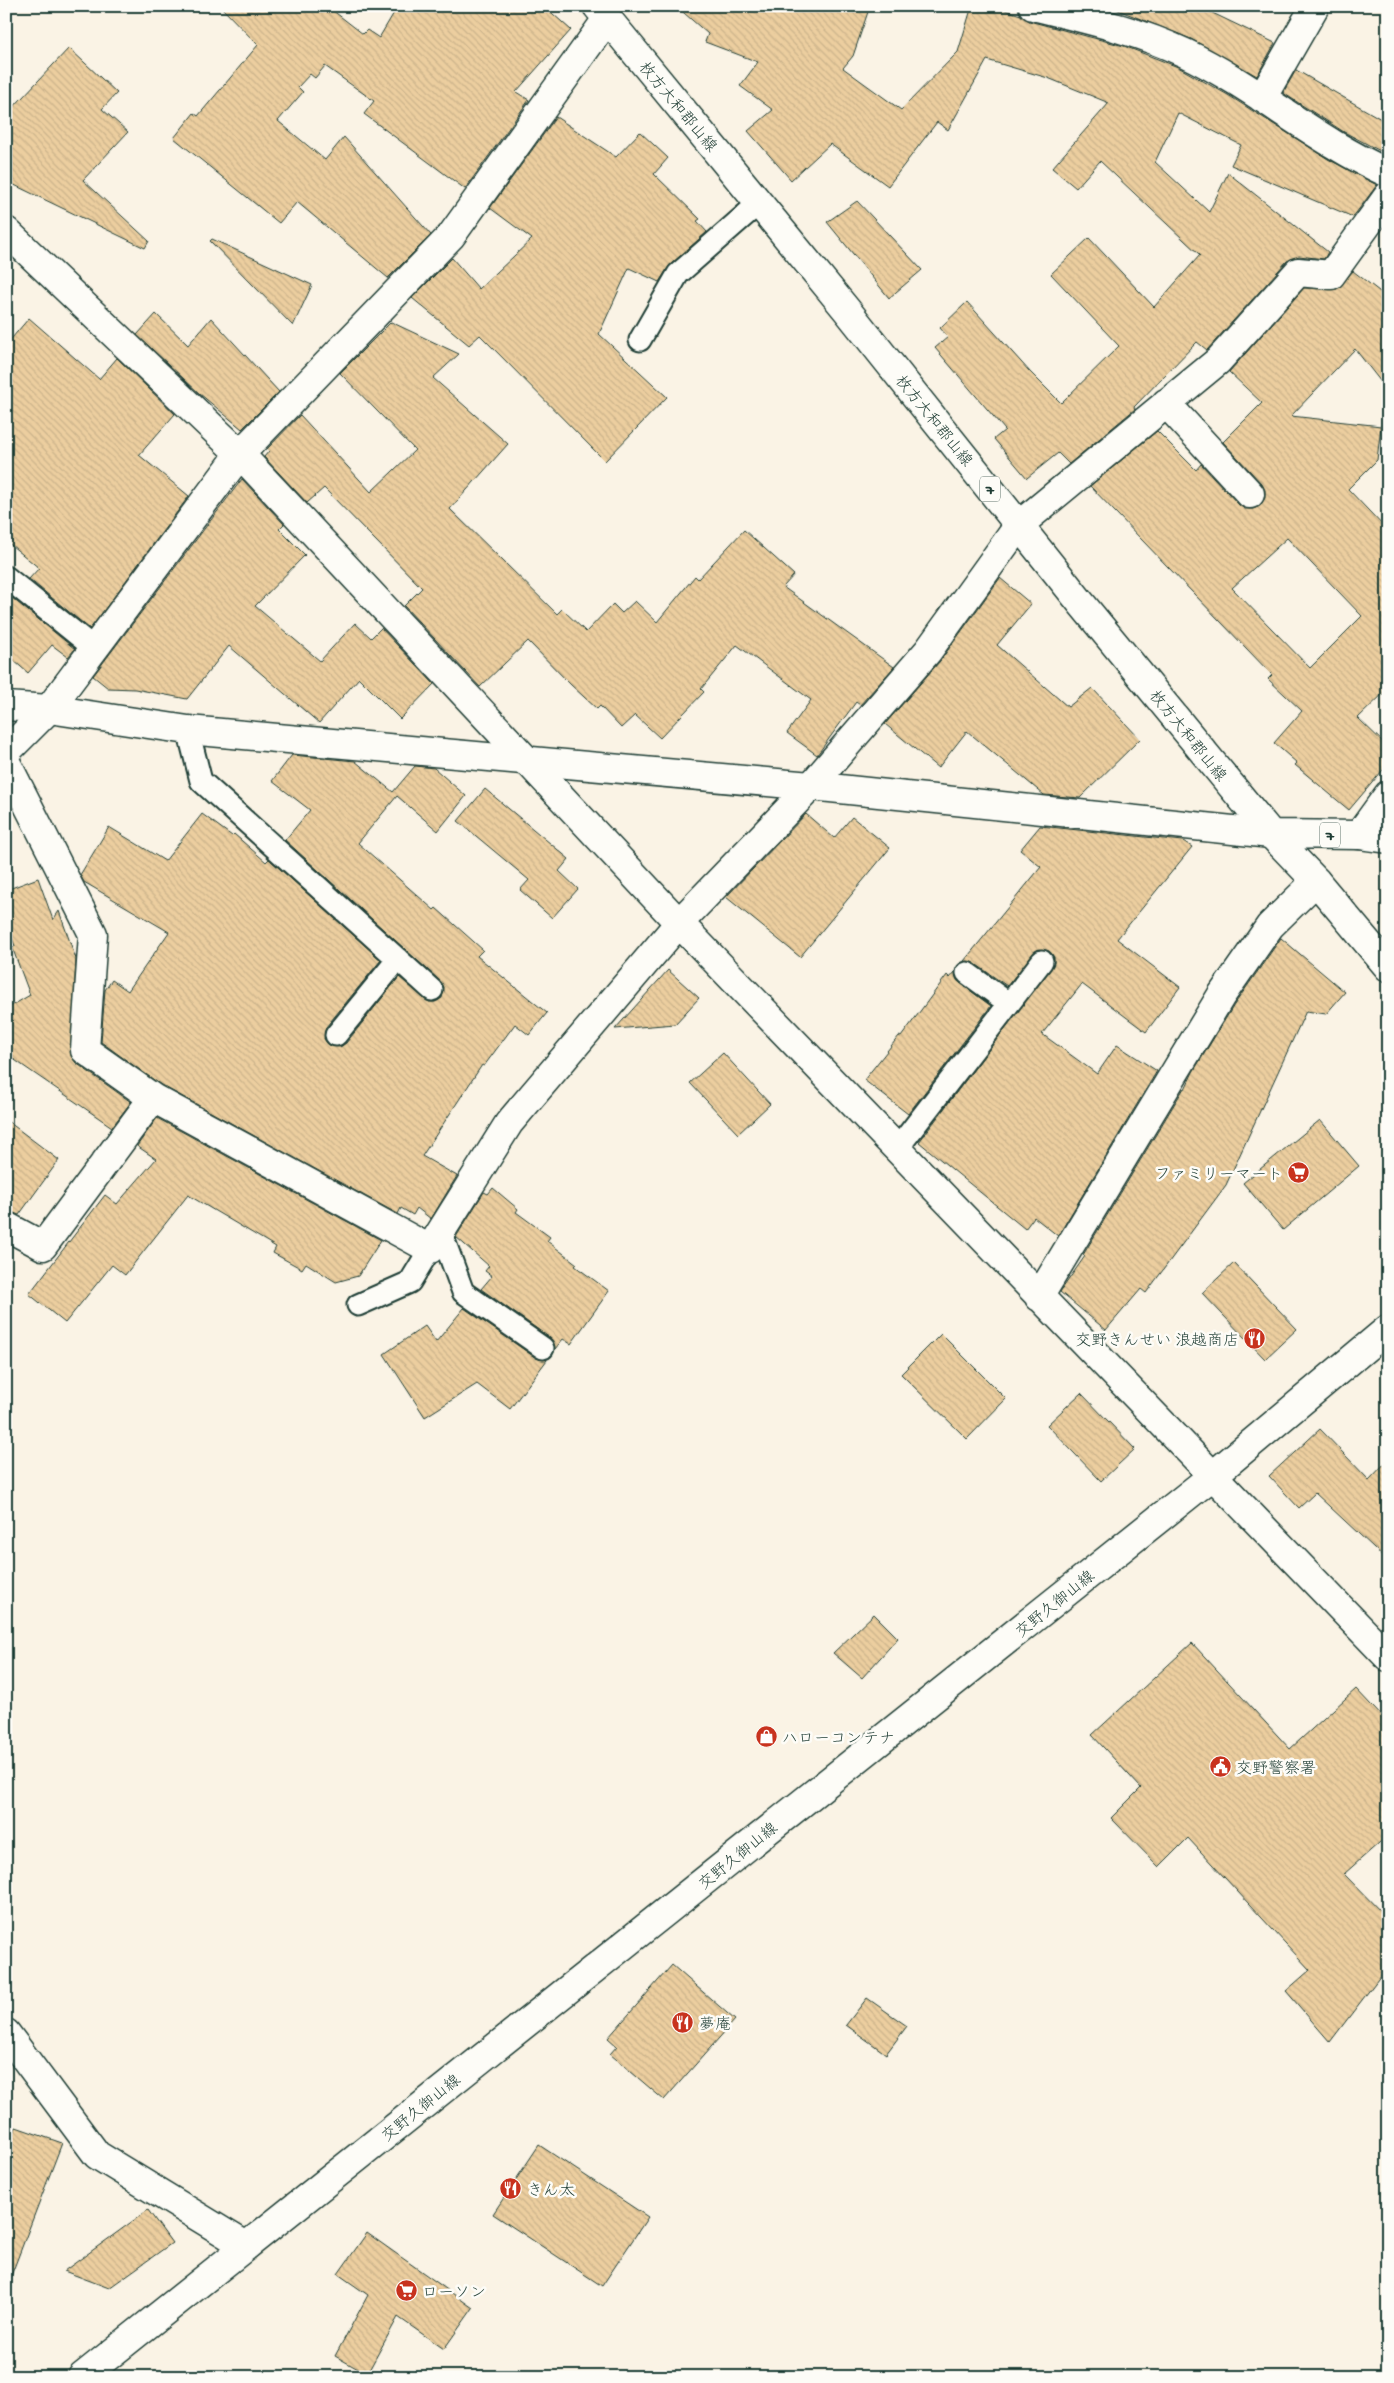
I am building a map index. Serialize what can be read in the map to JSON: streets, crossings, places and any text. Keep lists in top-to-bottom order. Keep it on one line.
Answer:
{"streets":{"street":["枚方大和郡山線","7","交野久御山線"]},"crossings":[["枚方大和郡山線","7"]],"places":{"supermarket":["ファミリーマート","ローソン"],"restaurant":["交野きんせい 浪越商店","夢庵","きん太"],"shop":["ハローコンテナ"],"public building":["交野警察署"]}}
